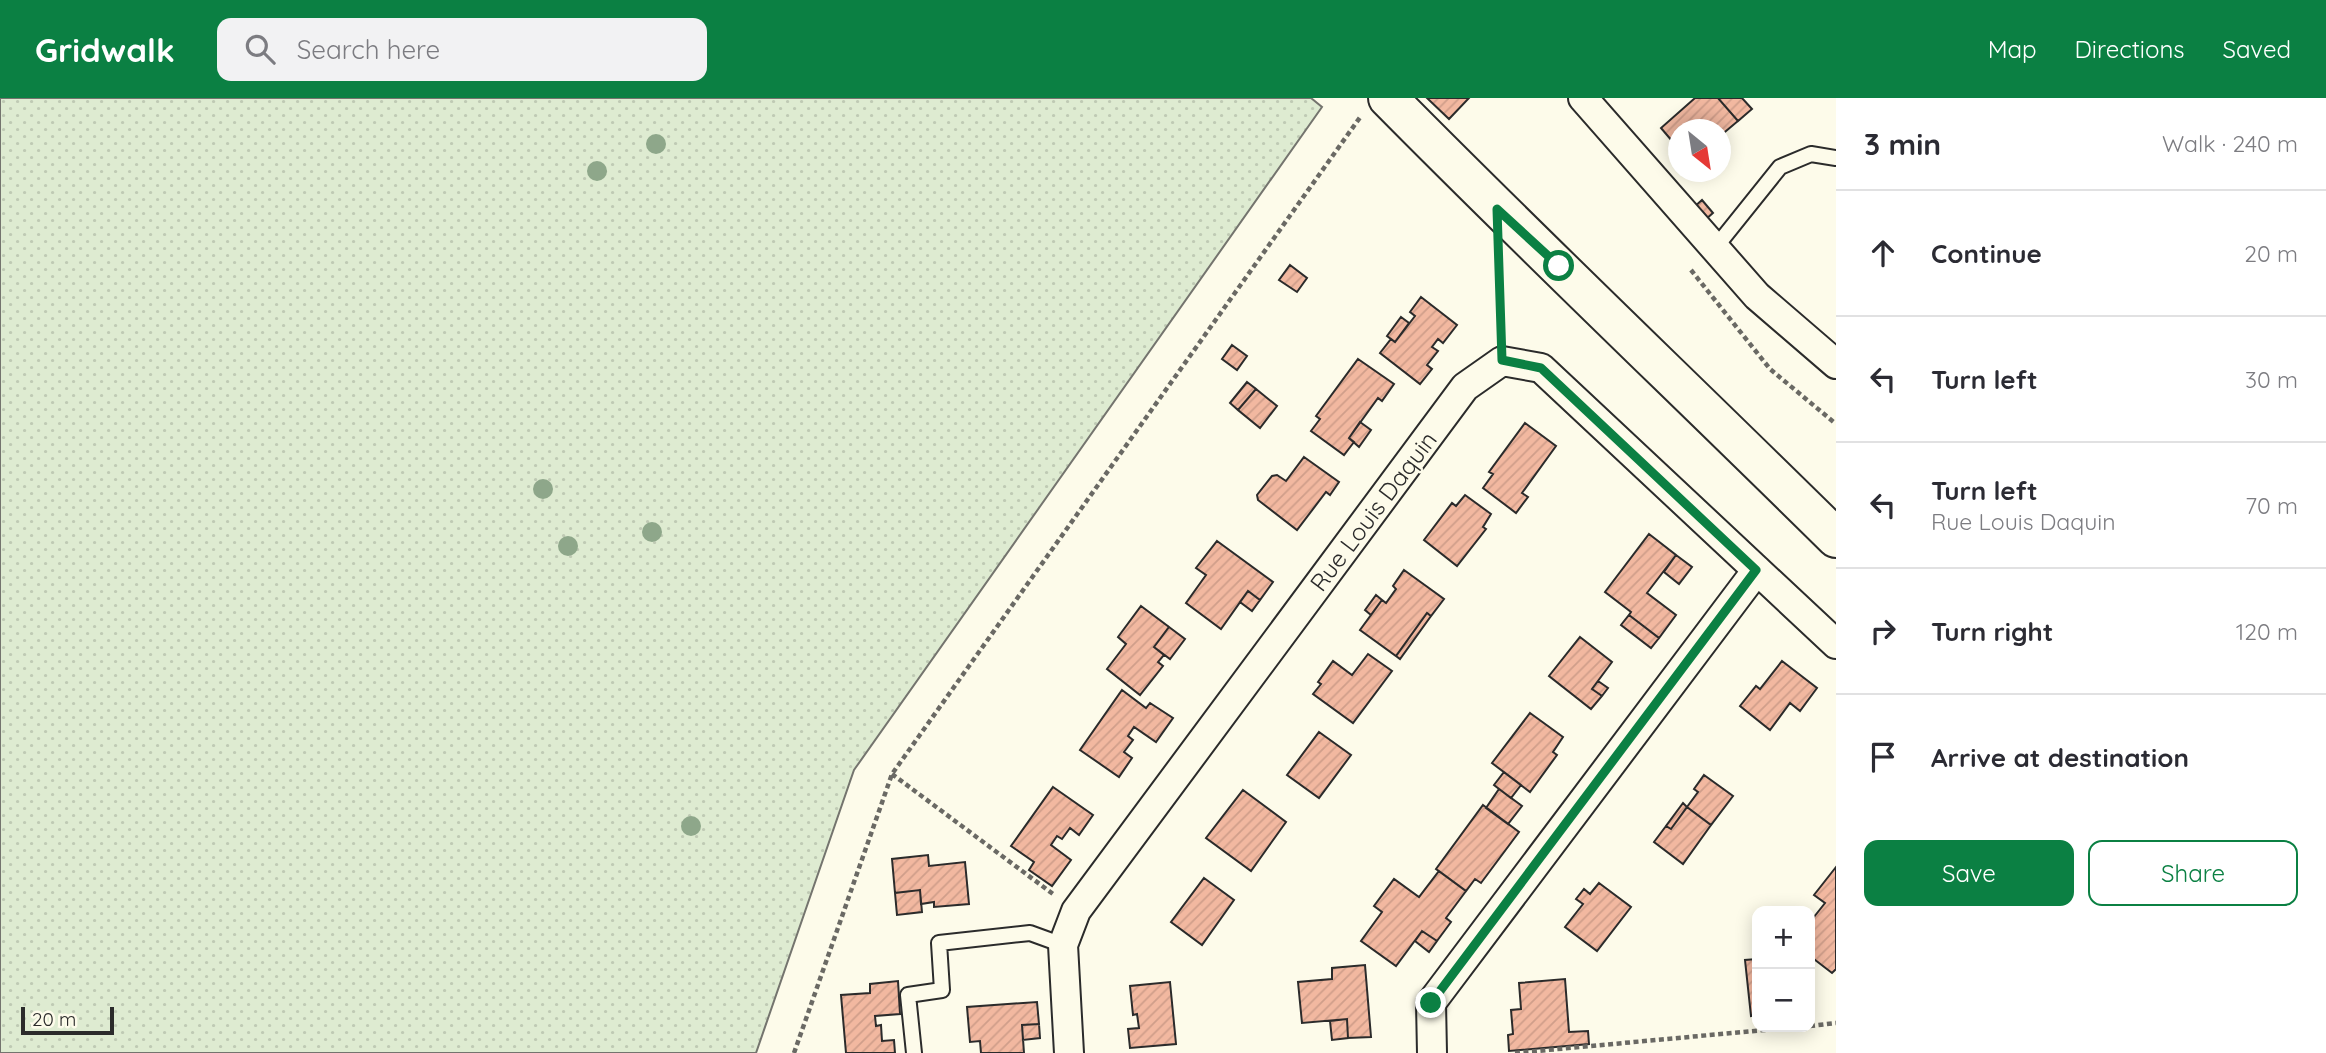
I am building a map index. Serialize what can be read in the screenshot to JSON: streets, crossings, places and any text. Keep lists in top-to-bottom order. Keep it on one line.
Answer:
{"streets":{"street":["Rue Louis Daquin"]},"scale_bar":"20 m","north":"bottom right","page":{"header":"Gridwalk","search":"Search here","nav":["Map","Directions","Saved"],"heading":["3 min","Walk · 240 m"],"list":[["Continue","20 m"],["Turn left","30 m"],["Turn left","Rue Louis Daquin","70 m"],["Turn right","120 m"],"Arrive at destination"],"buttons":["Save","Share"],"map_buttons":["+","−"],"scale":"20 m"}}
